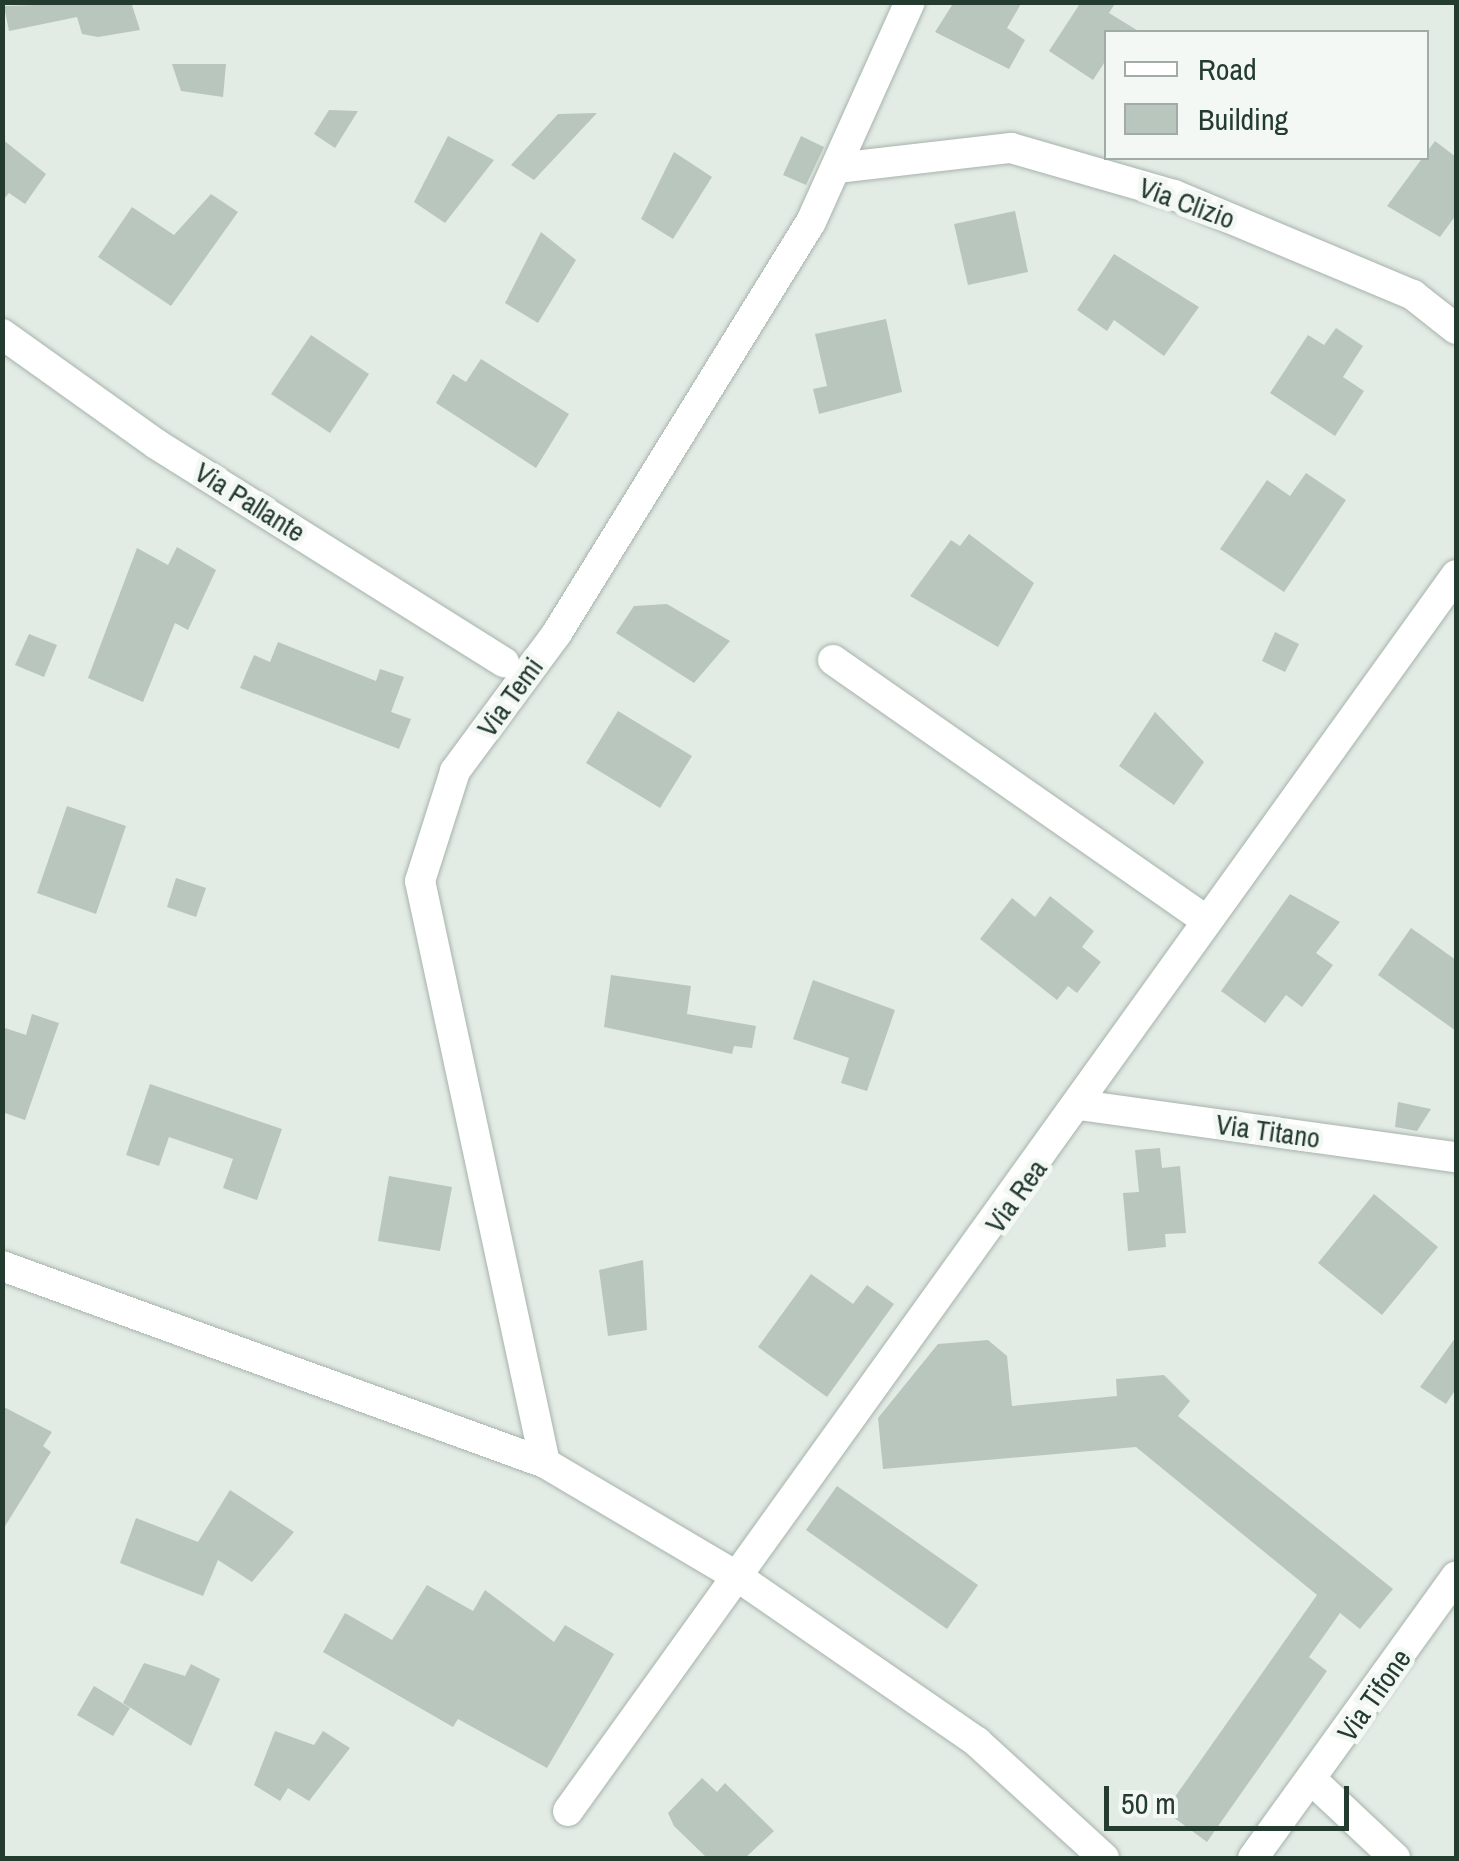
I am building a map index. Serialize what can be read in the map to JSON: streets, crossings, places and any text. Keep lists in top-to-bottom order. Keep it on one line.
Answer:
{"streets":{"street":["Via Clizio","Via Pallante","Via Temi","Via Titano","Via Rea","Via Tifone"]},"crossings":[["Via Clizio","Via Temi"],["Via Titano","Via Rea"]],"legend":["Road","Building"],"scale_bar":"50 m"}
